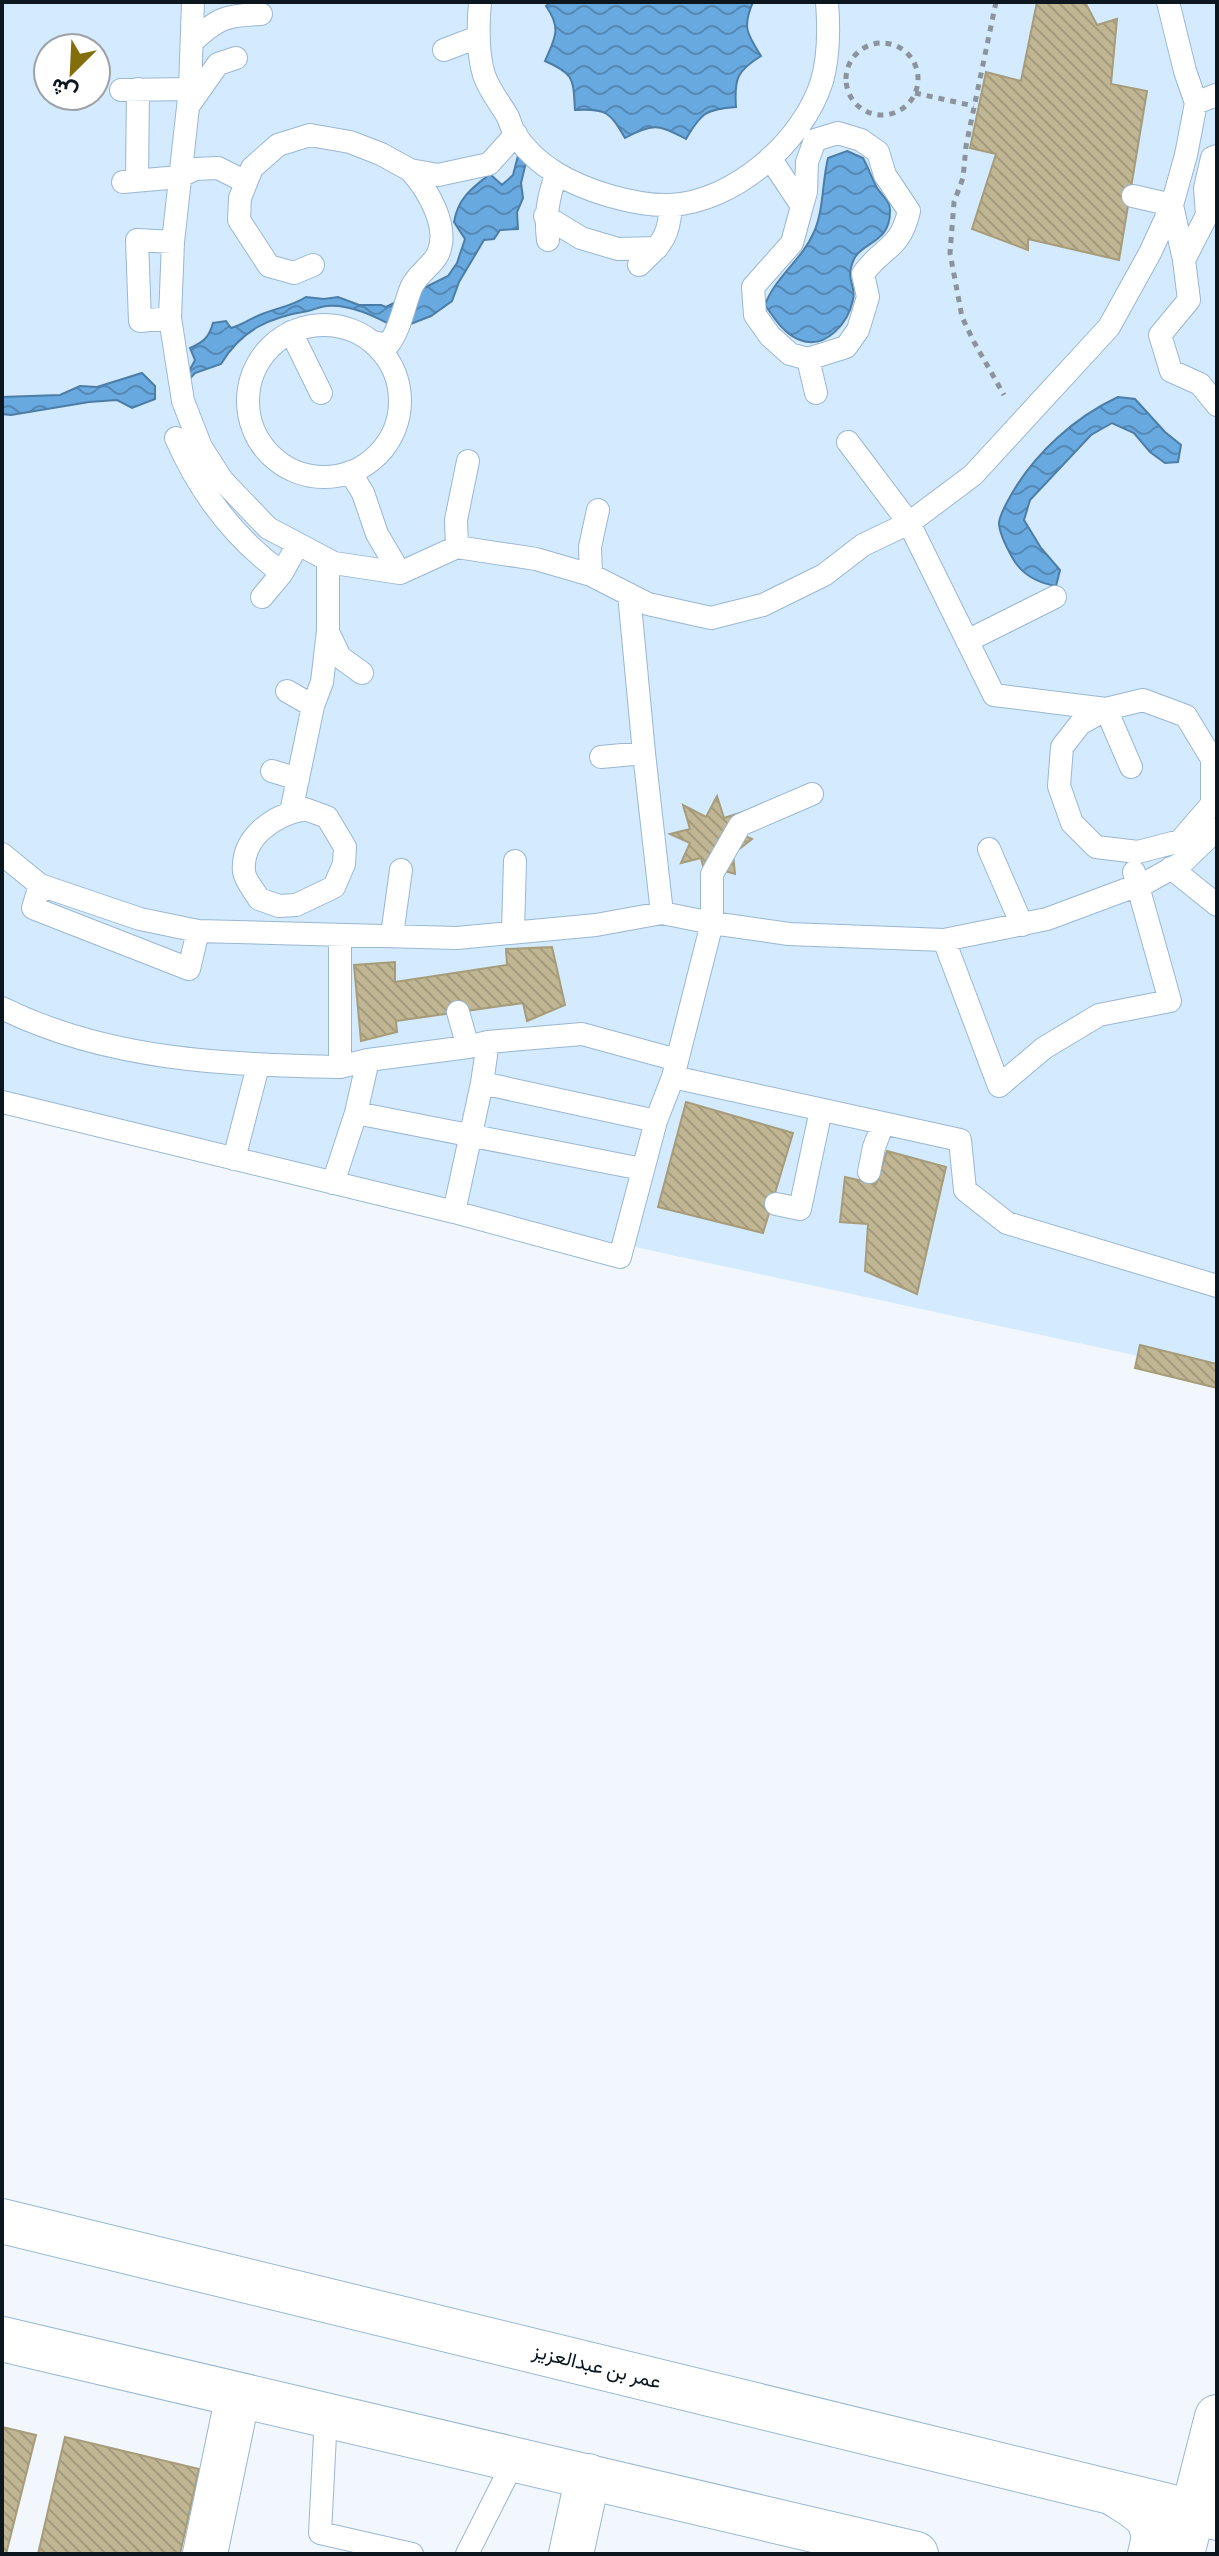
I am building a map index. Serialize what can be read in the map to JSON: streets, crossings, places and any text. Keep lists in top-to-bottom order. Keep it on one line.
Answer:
{"streets":{"main road":["عمر بن عبدالعزيز"]},"north":"bottom left"}
